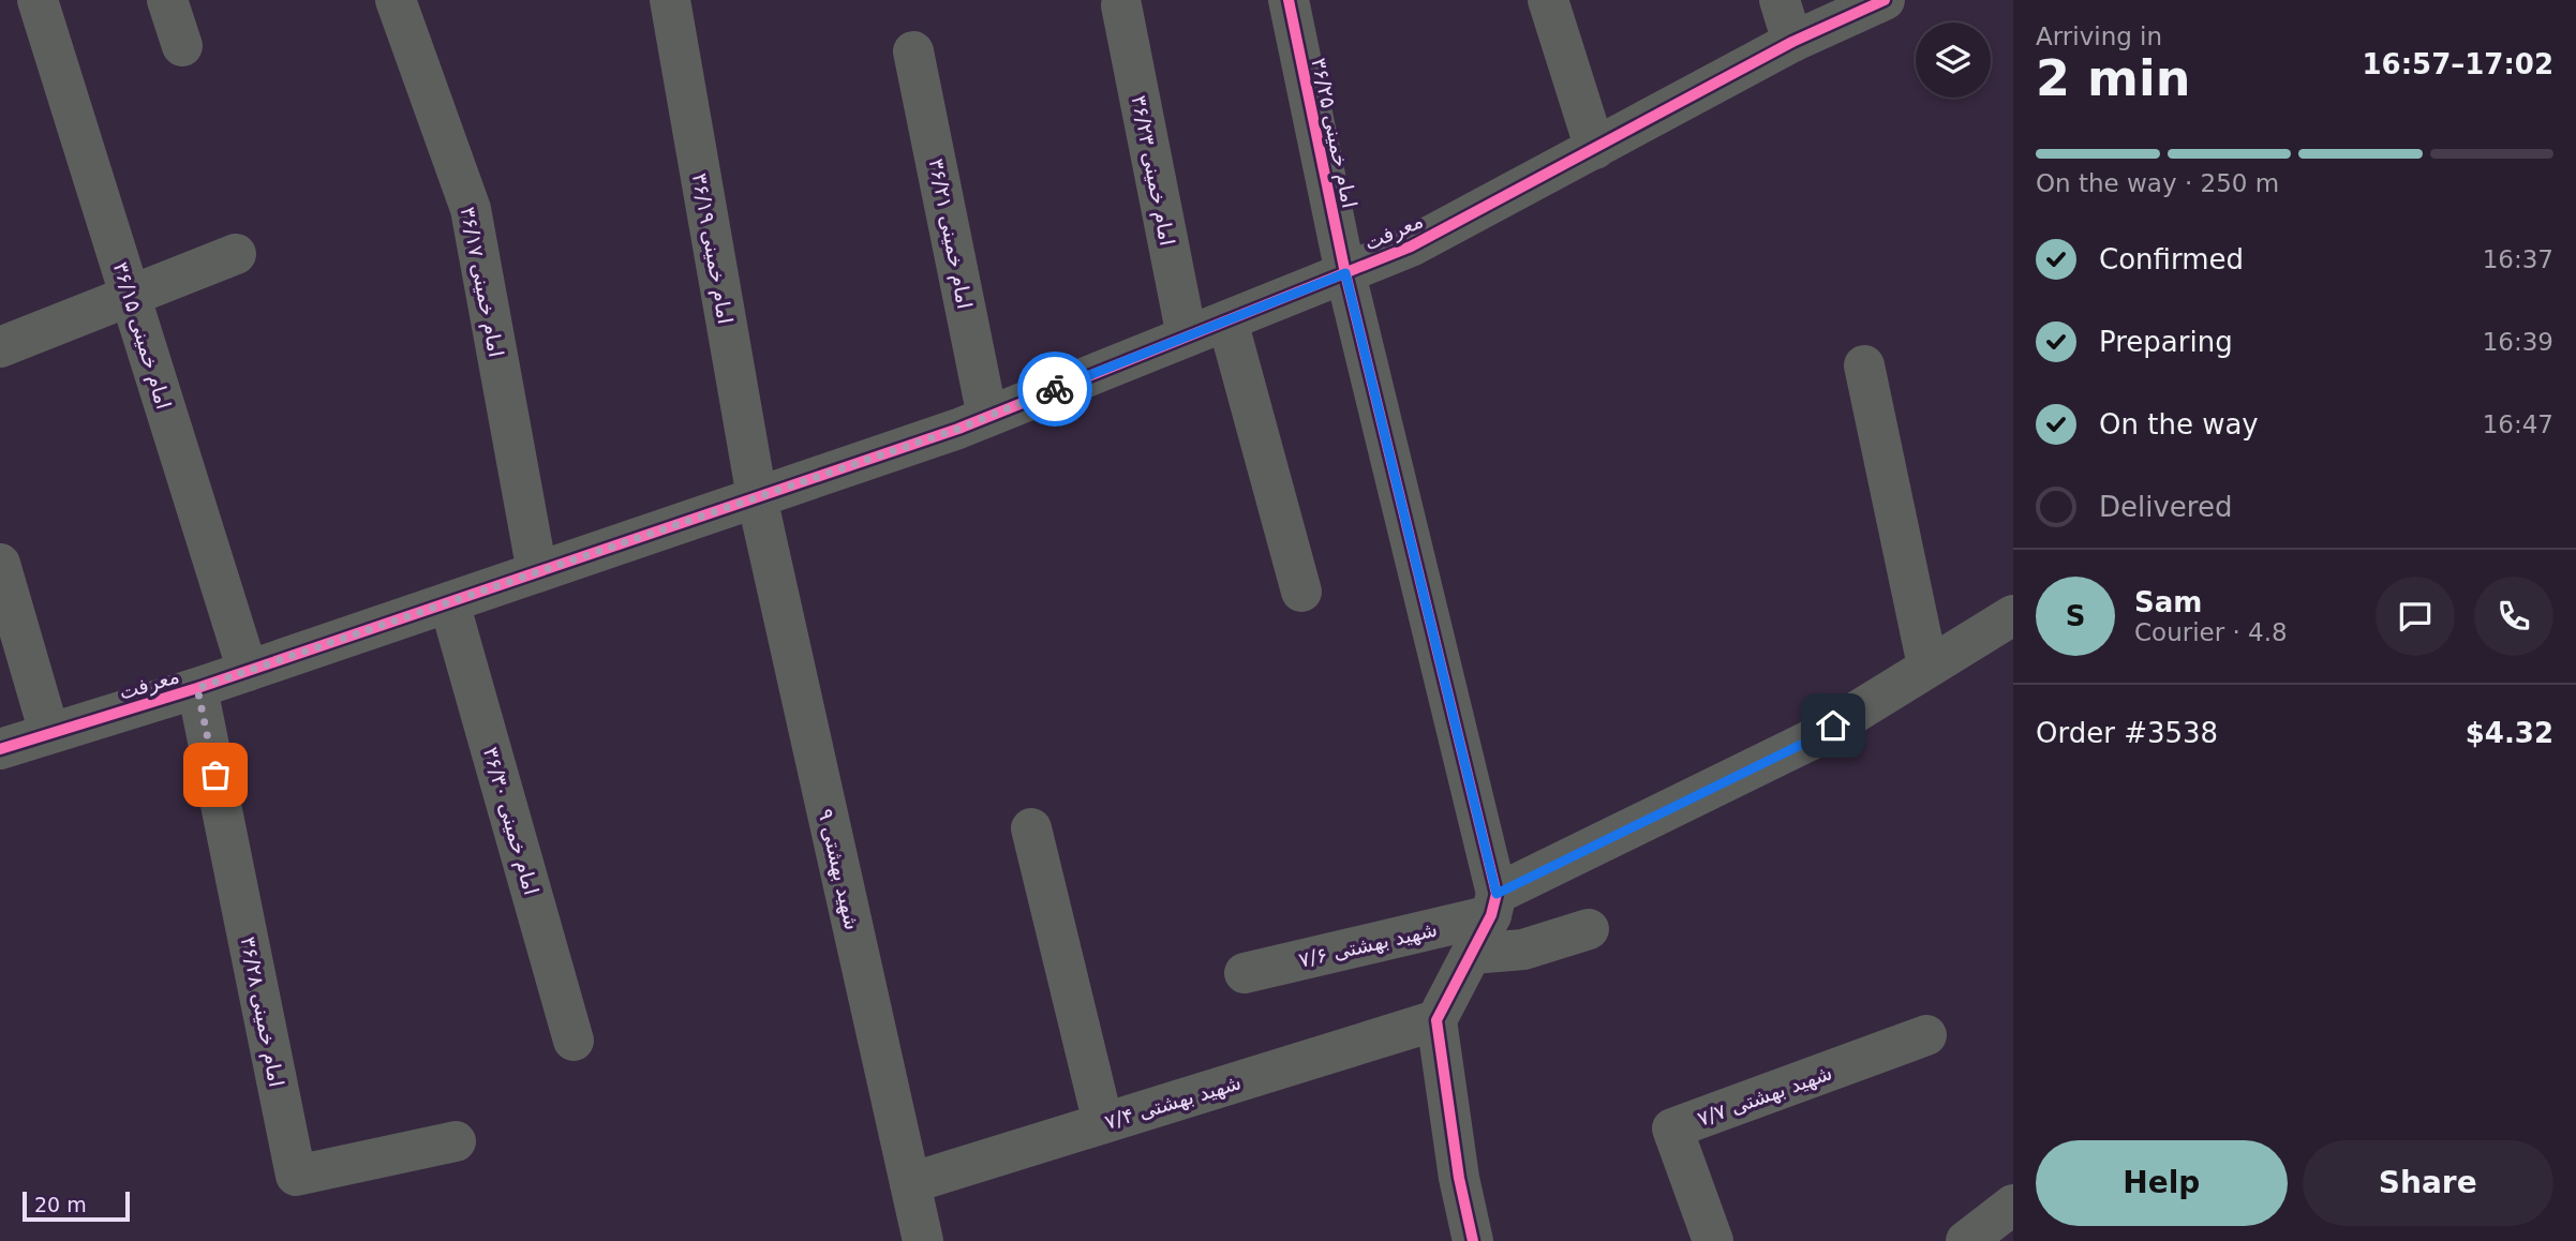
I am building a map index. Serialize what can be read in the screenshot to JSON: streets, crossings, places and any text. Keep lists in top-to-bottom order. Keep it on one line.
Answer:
{"streets":{"street":["امام خمینی ۳۶/۲۵","امام خمینی ۳۶/۲۳","معرفت","امام خمینی ۳۶/۲۱","امام خمینی ۳۶/۱۹","امام خمینی ۳۶/۱۷","امام خمینی ۳۶/۱۵","امام خمینی ۳۶/۳۰","شهید بهشتی ۹","شهید بهشتی ۷/۶","امام خمینی ۳۶/۲۸","شهید بهشتی ۷/۷","شهید بهشتی ۷/۴"]},"crossings":[["امام خمینی ۳۶/۲۵","معرفت"],["امام خمینی ۳۶/۲۵","شهید بهشتی ۷/۶"],["امام خمینی ۳۶/۲۳","معرفت"],["معرفت","امام خمینی ۳۶/۲۱"],["معرفت","امام خمینی ۳۶/۱۹"],["معرفت","امام خمینی ۳۶/۱۷"],["معرفت","امام خمینی ۳۶/۱۵"],["معرفت","امام خمینی ۳۶/۳۰"],["معرفت","شهید بهشتی ۹"],["معرفت","امام خمینی ۳۶/۲۸"],["امام خمینی ۳۶/۱۹","شهید بهشتی ۹"],["شهید بهشتی ۹","شهید بهشتی ۷/۴"]],"scale_bar":"20 m","page":{"heading":["2 min","Arriving in","16:57–17:02"],"panel":["Sam","Courier · 4.8","Order #3538","$4.32"],"bar":"On the way · 250 m","list":[["Confirmed","16:37"],["Preparing","16:39"],["On the way","16:47"],"Delivered"],"round":"S","buttons":["Help","Share"],"scale":"20 m"}}
